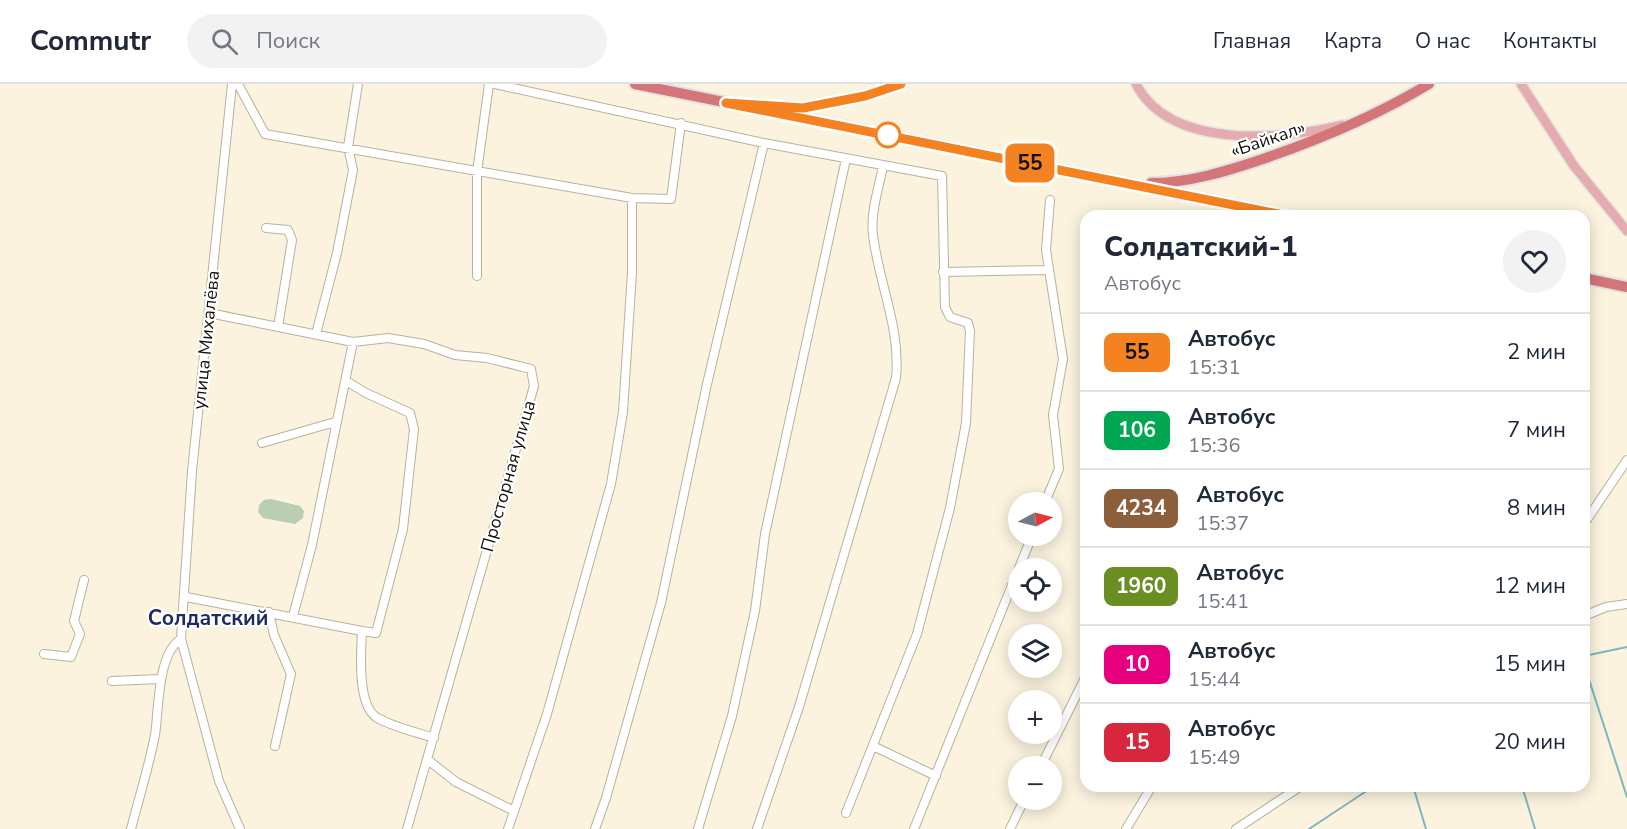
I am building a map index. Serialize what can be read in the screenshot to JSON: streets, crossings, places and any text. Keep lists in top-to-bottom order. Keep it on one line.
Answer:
{"streets":{"highway":["«Байкал»"],"street":["улица Михалёва","Просторная улица"]},"crossings":[["улица Михалёва","Просторная улица"]],"districts":["Солдатский"],"lines":["bus line 55"],"north":"right","page":{"header":"Commutr","search":"Поиск","nav":["Главная","Карта","О нас","Контакты"],"on_map":"55","heading":["Солдатский-1","Автобус"],"list":[{"mark":"55","name":"Автобус","note":"15:31","value":"2 мин"},{"mark":"106","name":"Автобус","note":"15:36","value":"7 мин"},{"mark":"4234","name":"Автобус","note":"15:37","value":"8 мин"},{"mark":"1960","name":"Автобус","note":"15:41","value":"12 мин"},{"mark":"10","name":"Автобус","note":"15:44","value":"15 мин"},{"mark":"15","name":"Автобус","note":"15:49","value":"20 мин"}],"map_buttons":["+","−"]}}
